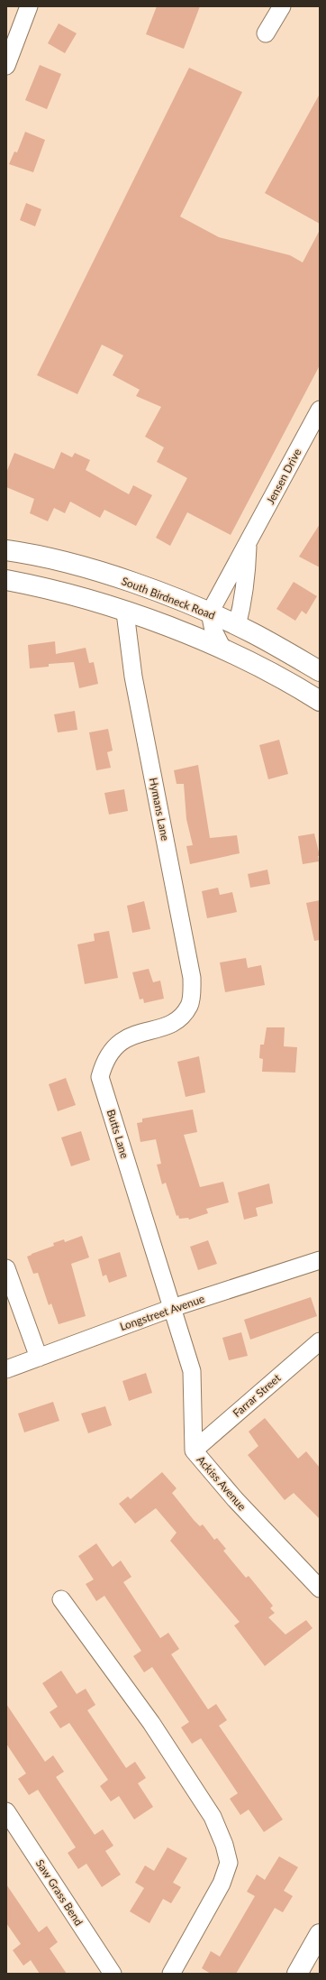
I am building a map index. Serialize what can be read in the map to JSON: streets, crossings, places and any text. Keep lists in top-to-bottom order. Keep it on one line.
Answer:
{"streets":{"main road":["South Birdneck Road"],"street":["Jensen Drive","Hymans Lane","Butts Lane","Longstreet Avenue","Farrar Street","Ackiss Avenue","Saw Grass Bend"]},"crossings":[["Jensen Drive","South Birdneck Road"],["Hymans Lane","Butts Lane"],["Butts Lane","Longstreet Avenue"],["Butts Lane","Ackiss Avenue"],["Longstreet Avenue","Ackiss Avenue"],["Farrar Street","Ackiss Avenue"]]}
